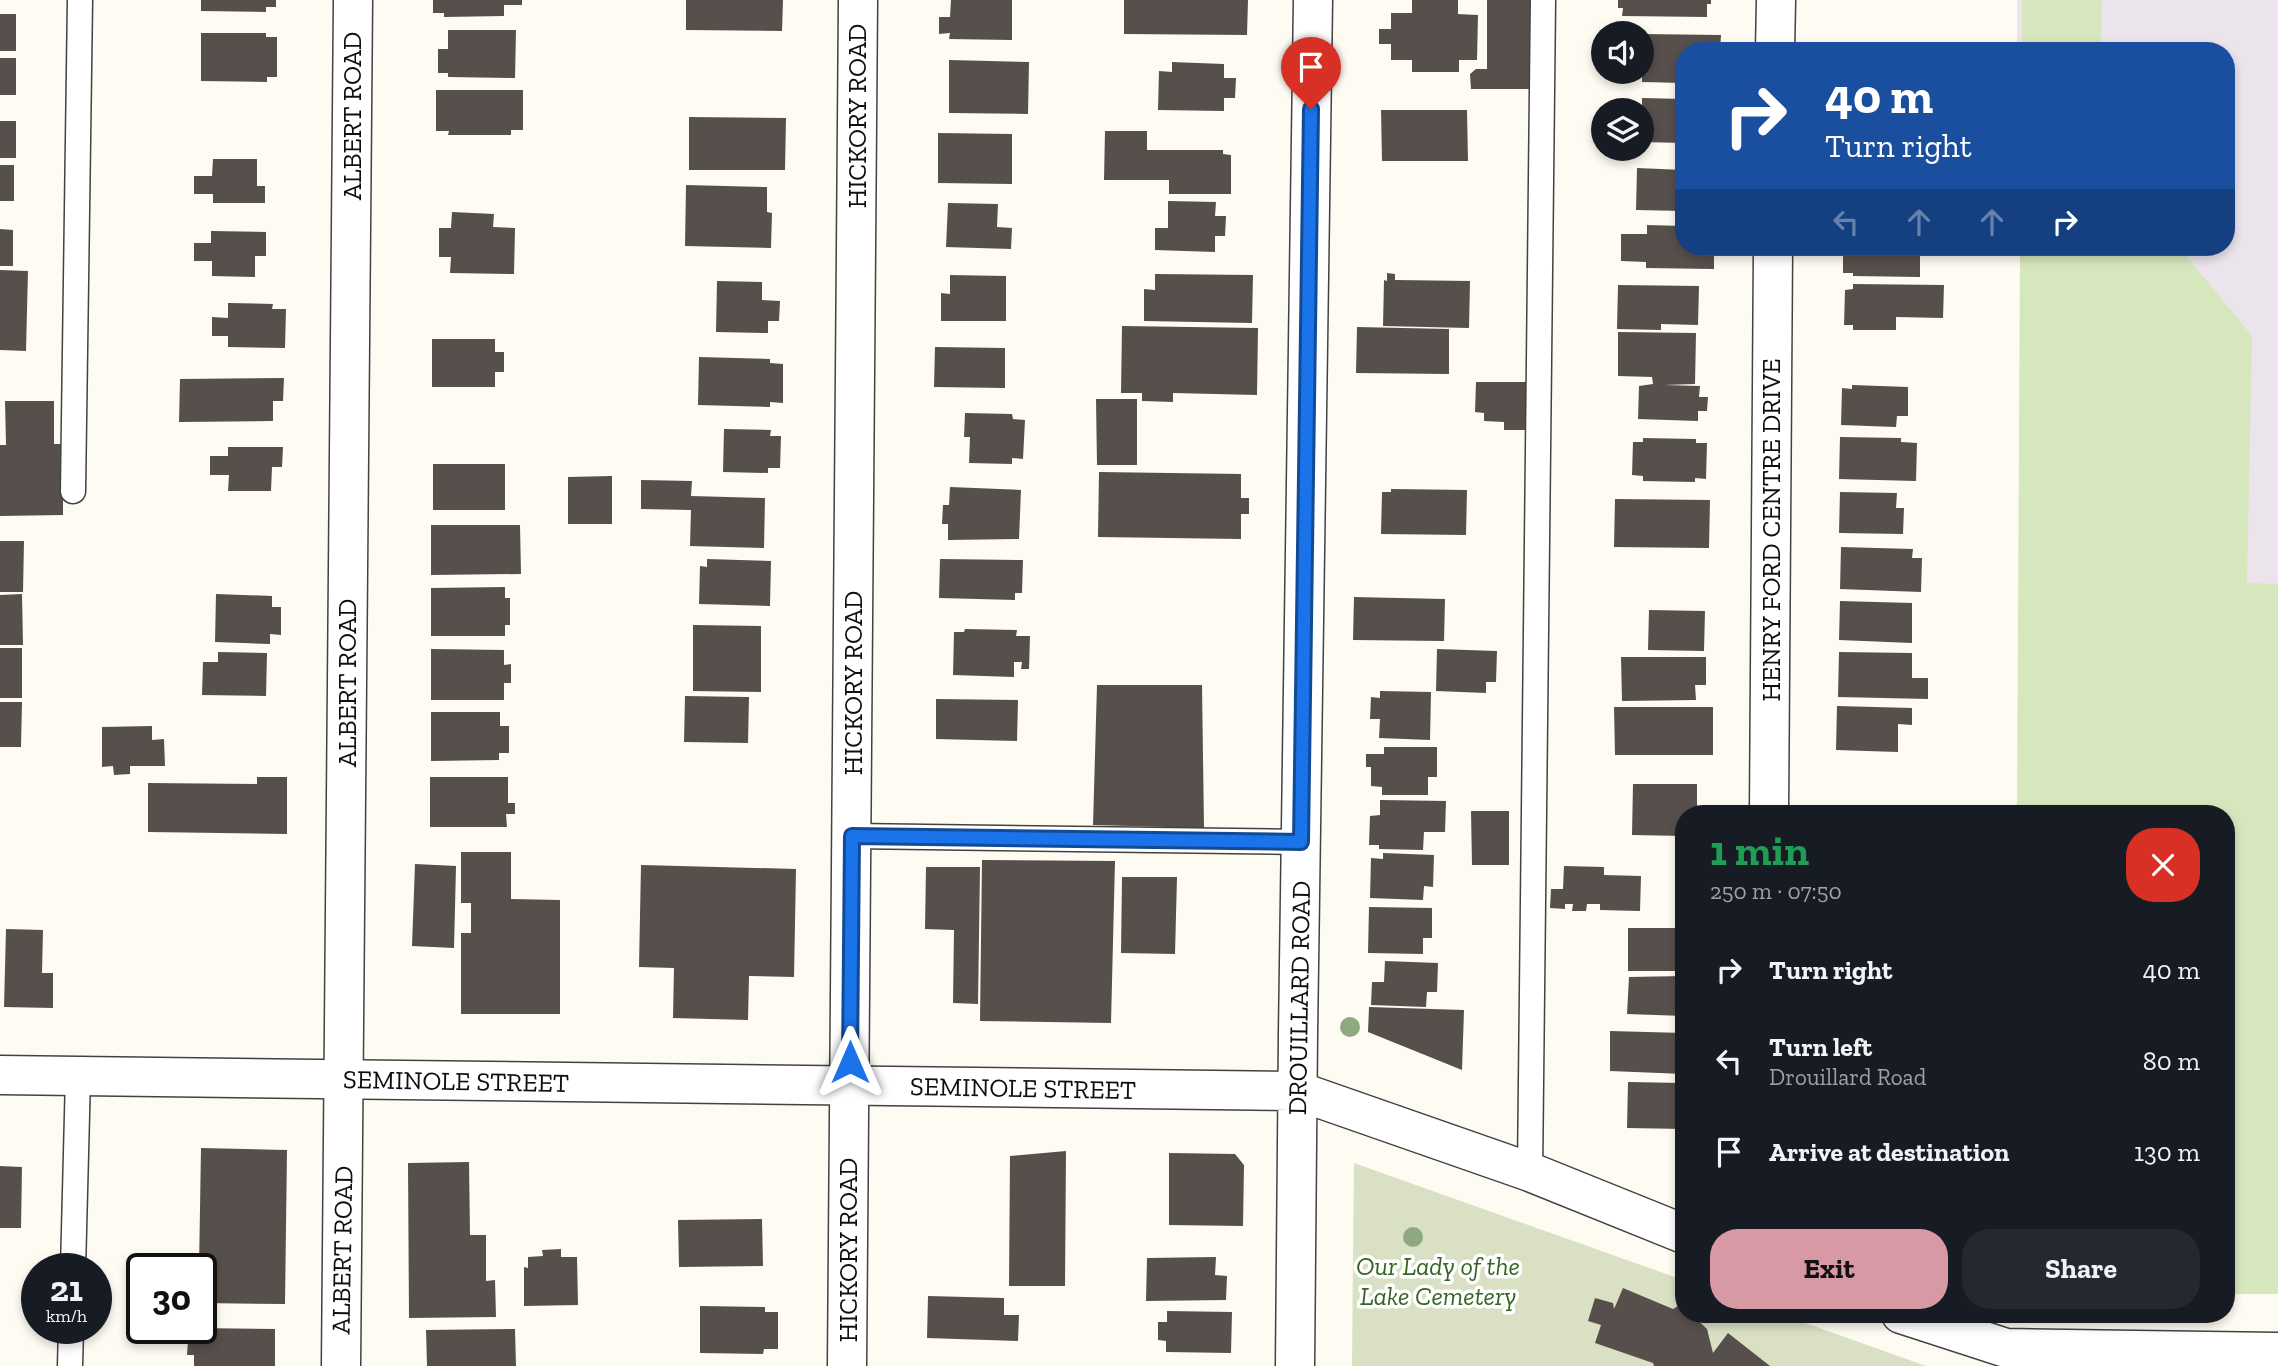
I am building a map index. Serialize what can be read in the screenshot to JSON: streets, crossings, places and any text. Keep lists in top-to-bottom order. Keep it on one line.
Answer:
{"streets":{"street":["ALBERT ROAD","HICKORY ROAD","HENRY FORD CENTRE DRIVE","DROUILLARD ROAD","SEMINOLE STREET"]},"crossings":[["ALBERT ROAD","SEMINOLE STREET"],["HICKORY ROAD","SEMINOLE STREET"],["DROUILLARD ROAD","SEMINOLE STREET"]],"parks":["Our Lady of the Lake Cemetery"],"page":{"turn":["40 m","Turn right"],"heading":["1 min","250 m · 07:50"],"list":[{"name":"Turn right","value":"40 m"},{"name":"Turn left","note":"Drouillard Road","value":"80 m"},{"name":"Arrive at destination","value":"130 m"}],"buttons":["Exit","Share"],"speed":"21 km/h","limit":"30"}}
